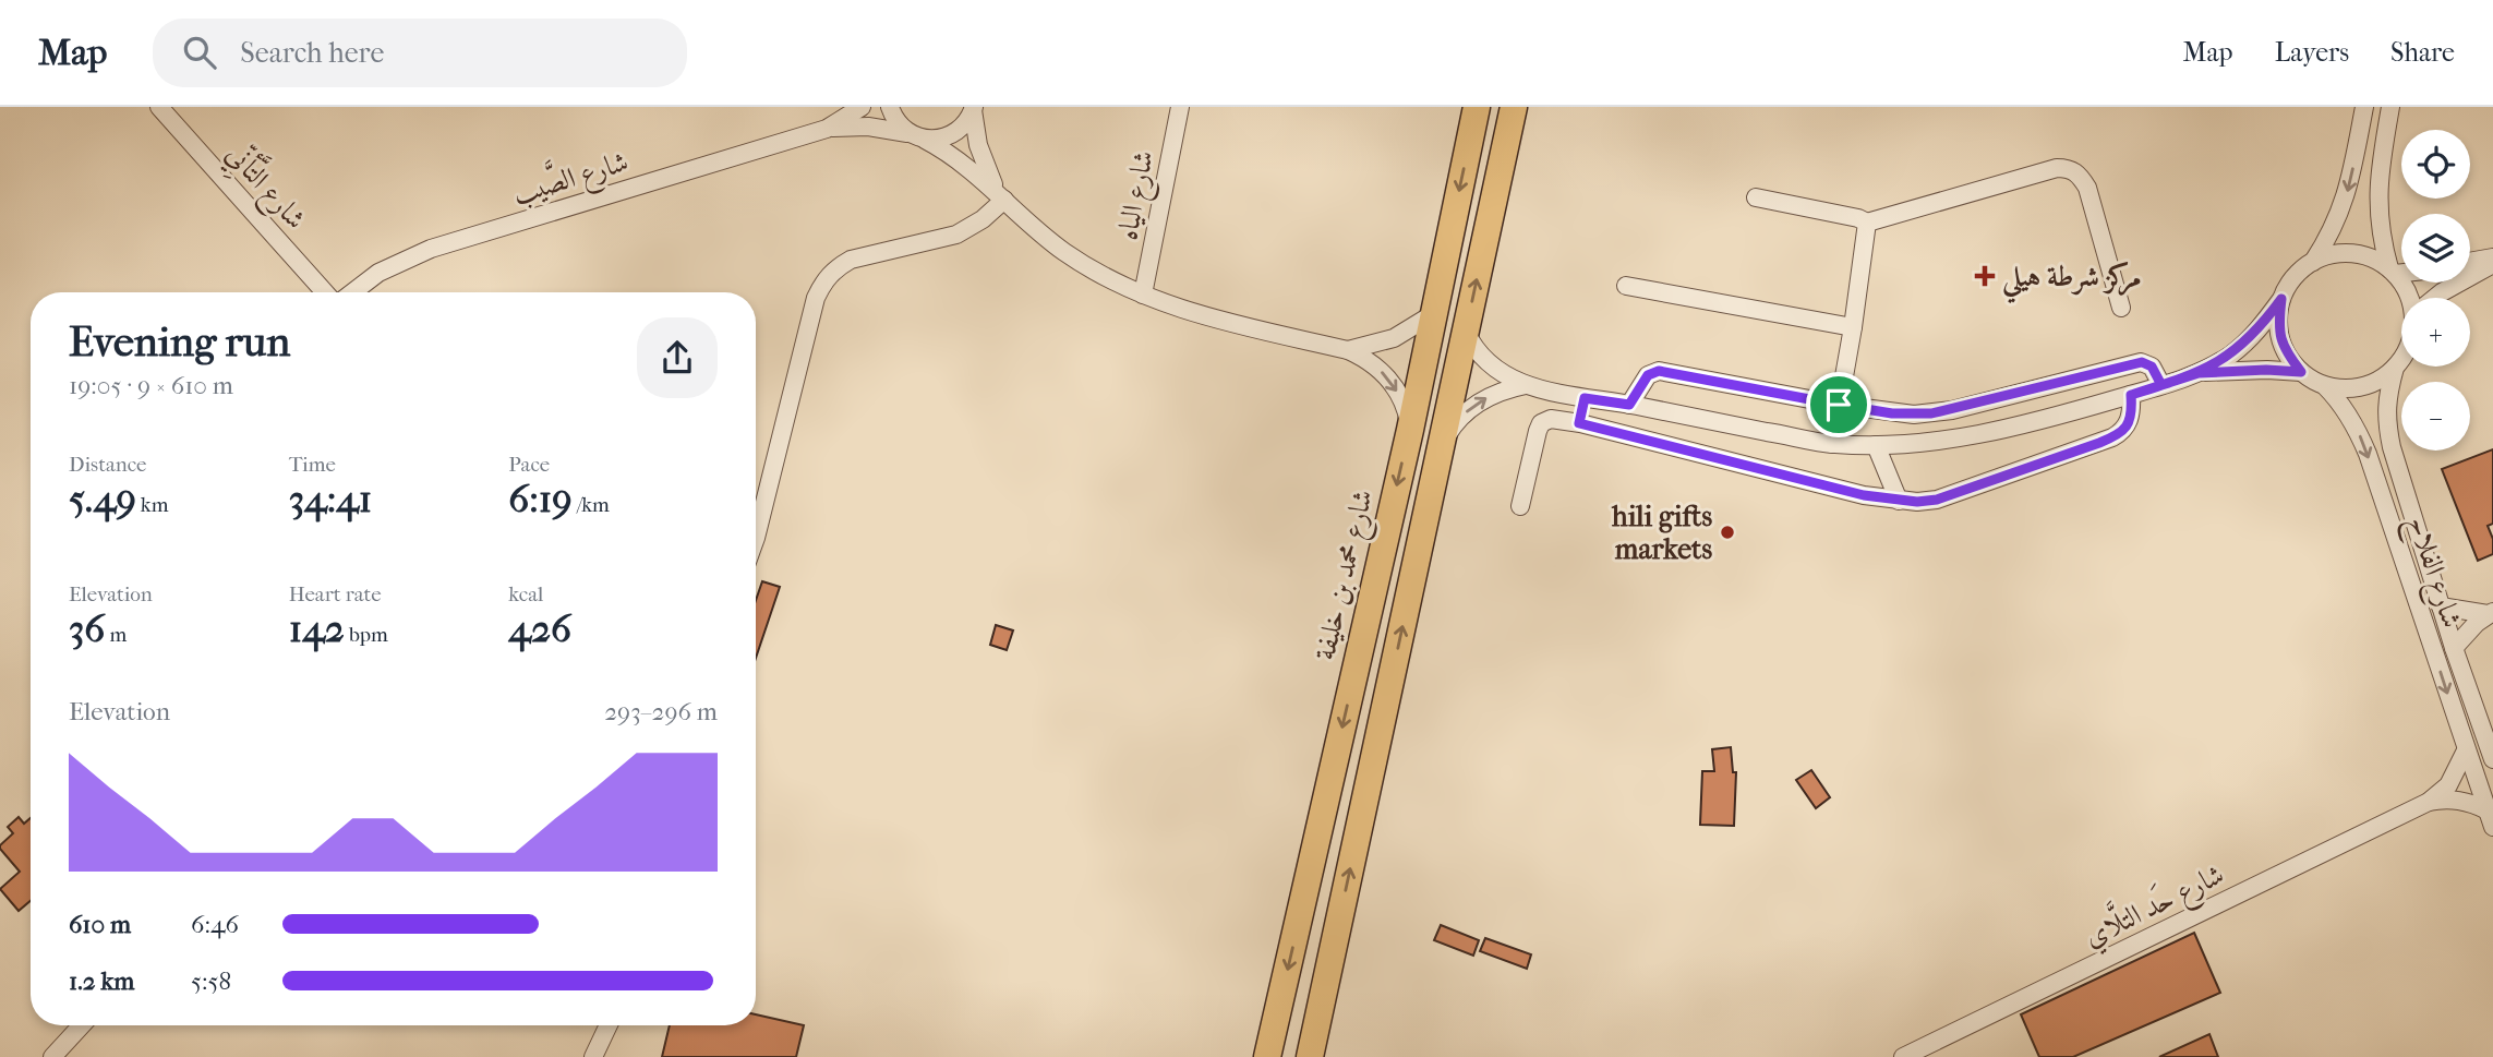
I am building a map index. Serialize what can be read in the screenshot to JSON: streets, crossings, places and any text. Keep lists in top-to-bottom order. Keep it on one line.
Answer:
{"streets":{"highway":["شارع محمد بن خليفة"],"street":["شارع الصَّيب","شارع التَّأنِّي","شارع الياه","شارع الفلاح","شارع حَد التلَّاي"]},"crossings":[["شارع الفلاح","شارع حَد التلَّاي"]],"places":{"health":["مركز شرطة هيلي"],"other":["hili gifts markets"]},"page":{"header":"Map","search":"Search here","nav":["Map","Layers","Share"],"map_buttons":["+","−"],"heading":["Evening run","19:05 · 9 × 610 m"],"stats":[["Distance","5.49 km"],["Time","34:41"],["Pace","6:19 /km"],["Elevation","36 m"],["Heart rate","142 bpm"],["kcal","426"]],"chart":["Elevation","293–296 m"],"list":[{"name":"610 m","note":"6:46"},{"name":"1.2 km","note":"5:58"}]}}
